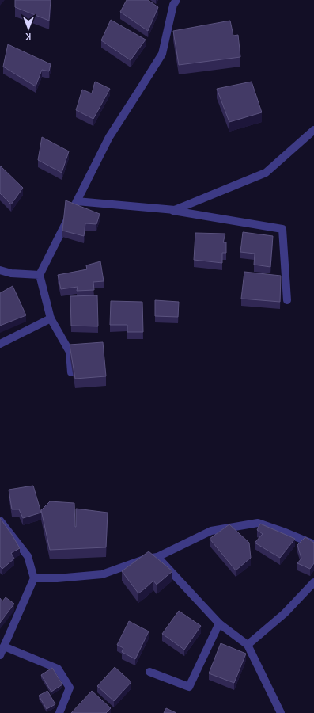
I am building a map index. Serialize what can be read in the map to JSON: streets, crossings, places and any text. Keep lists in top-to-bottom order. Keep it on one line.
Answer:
{"north":"bottom"}
